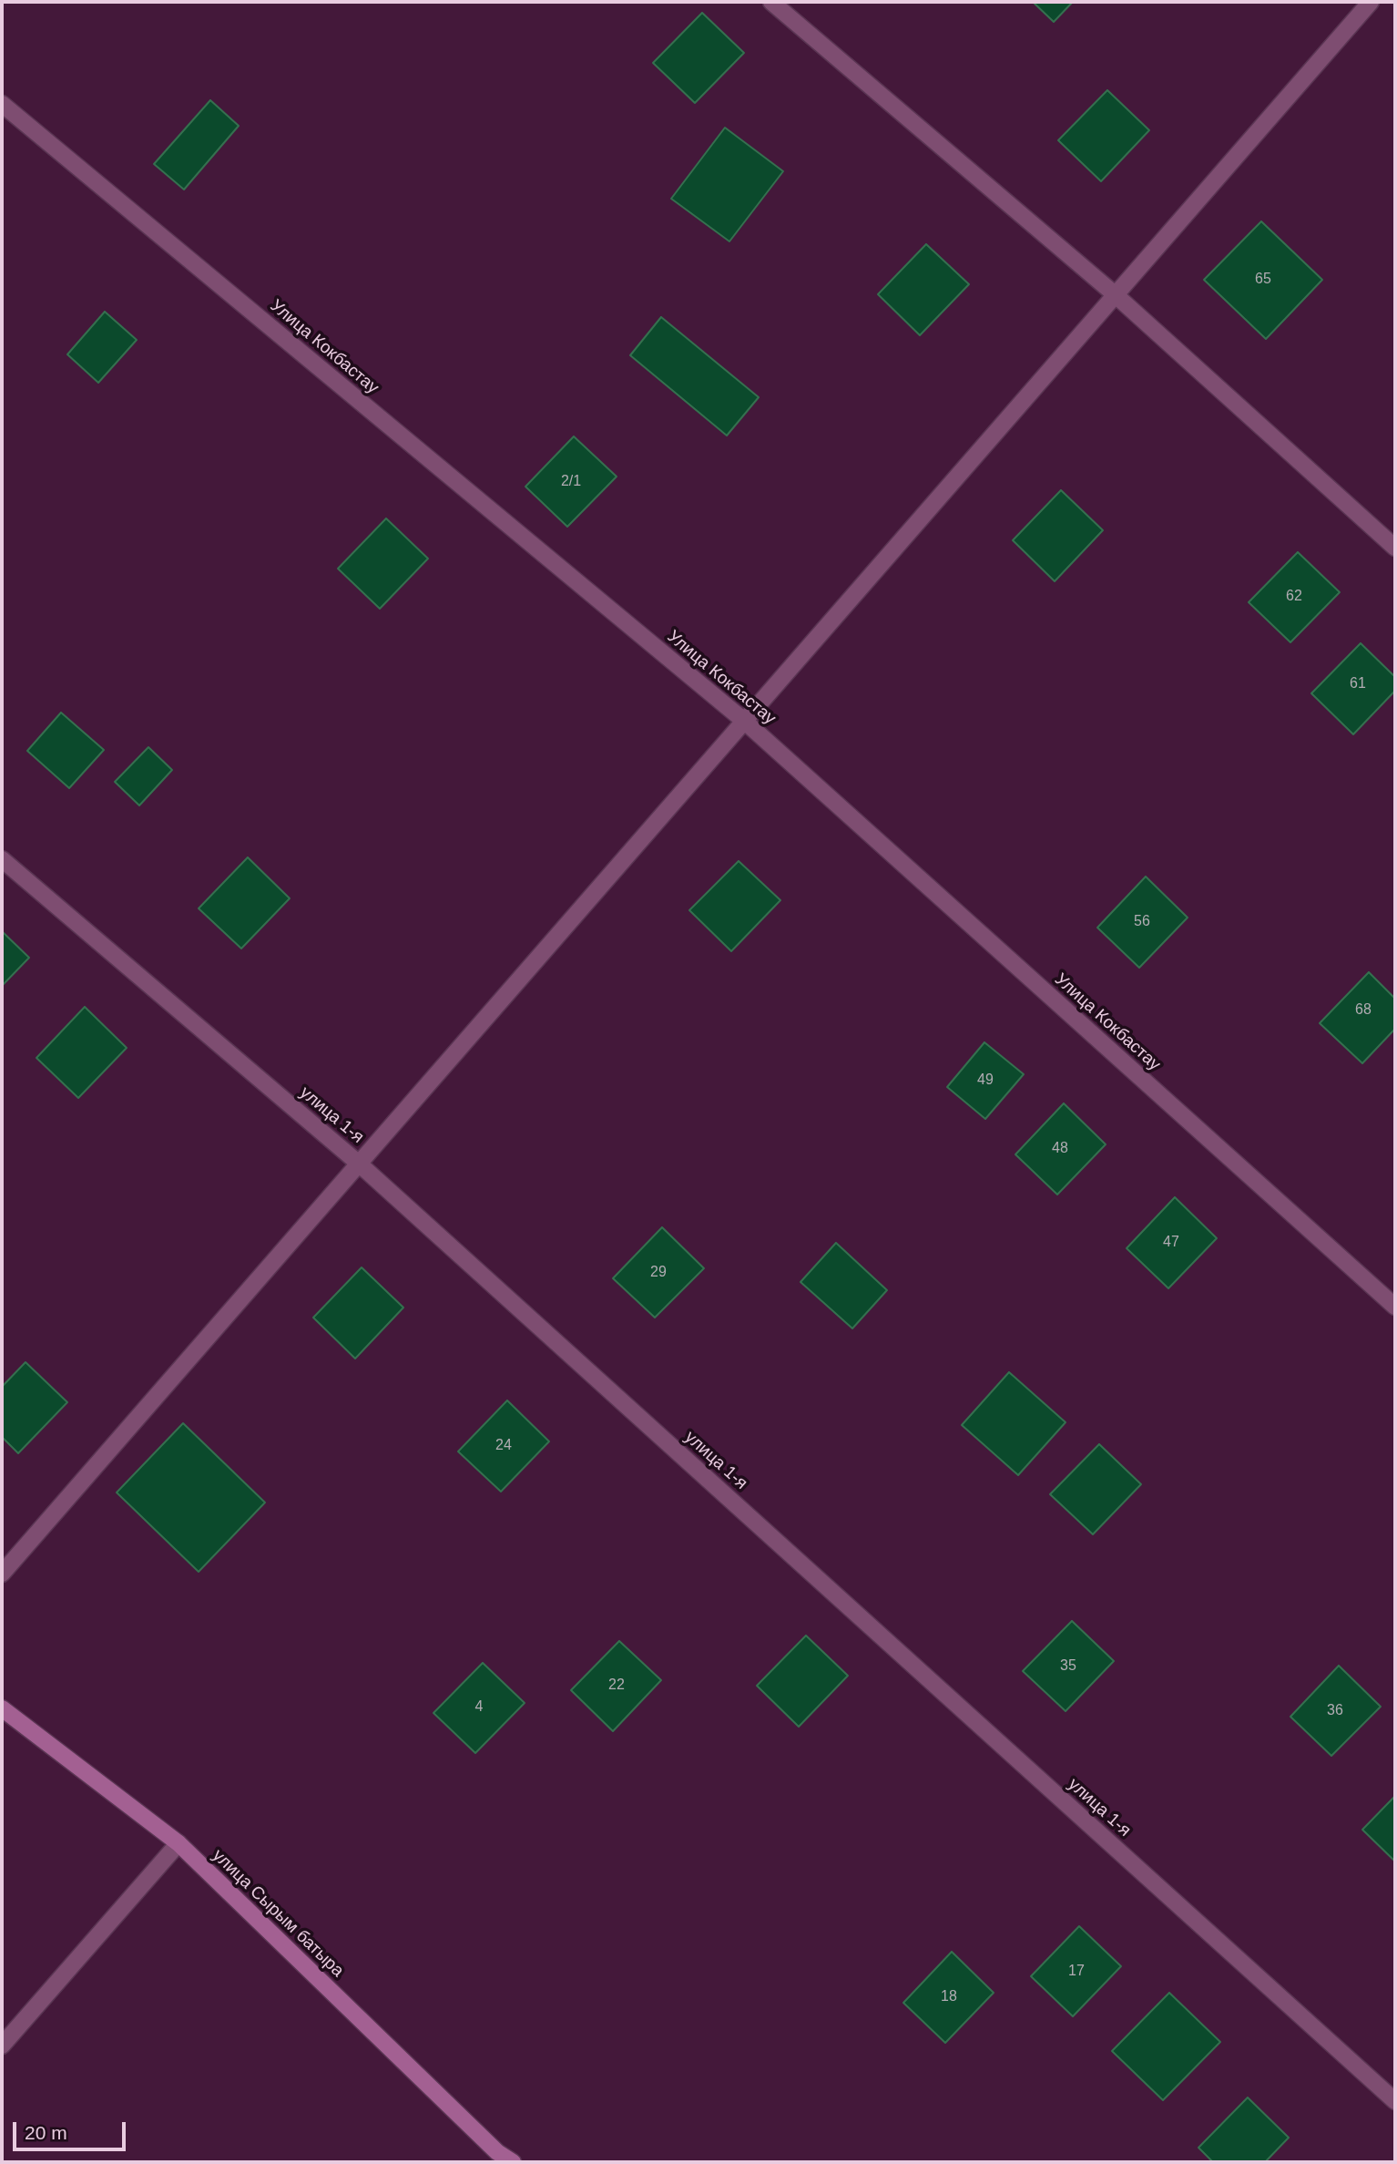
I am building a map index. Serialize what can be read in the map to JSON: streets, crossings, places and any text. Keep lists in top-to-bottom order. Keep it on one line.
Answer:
{"streets":{"street":["Улица Кокбастау","улица 1-я","улица Сырым батыра"]},"house_numbers":["65","2/1","62","61","56","68","49","48","47","29","24","35","22","4","36","17","18"],"scale_bar":"20 m"}
